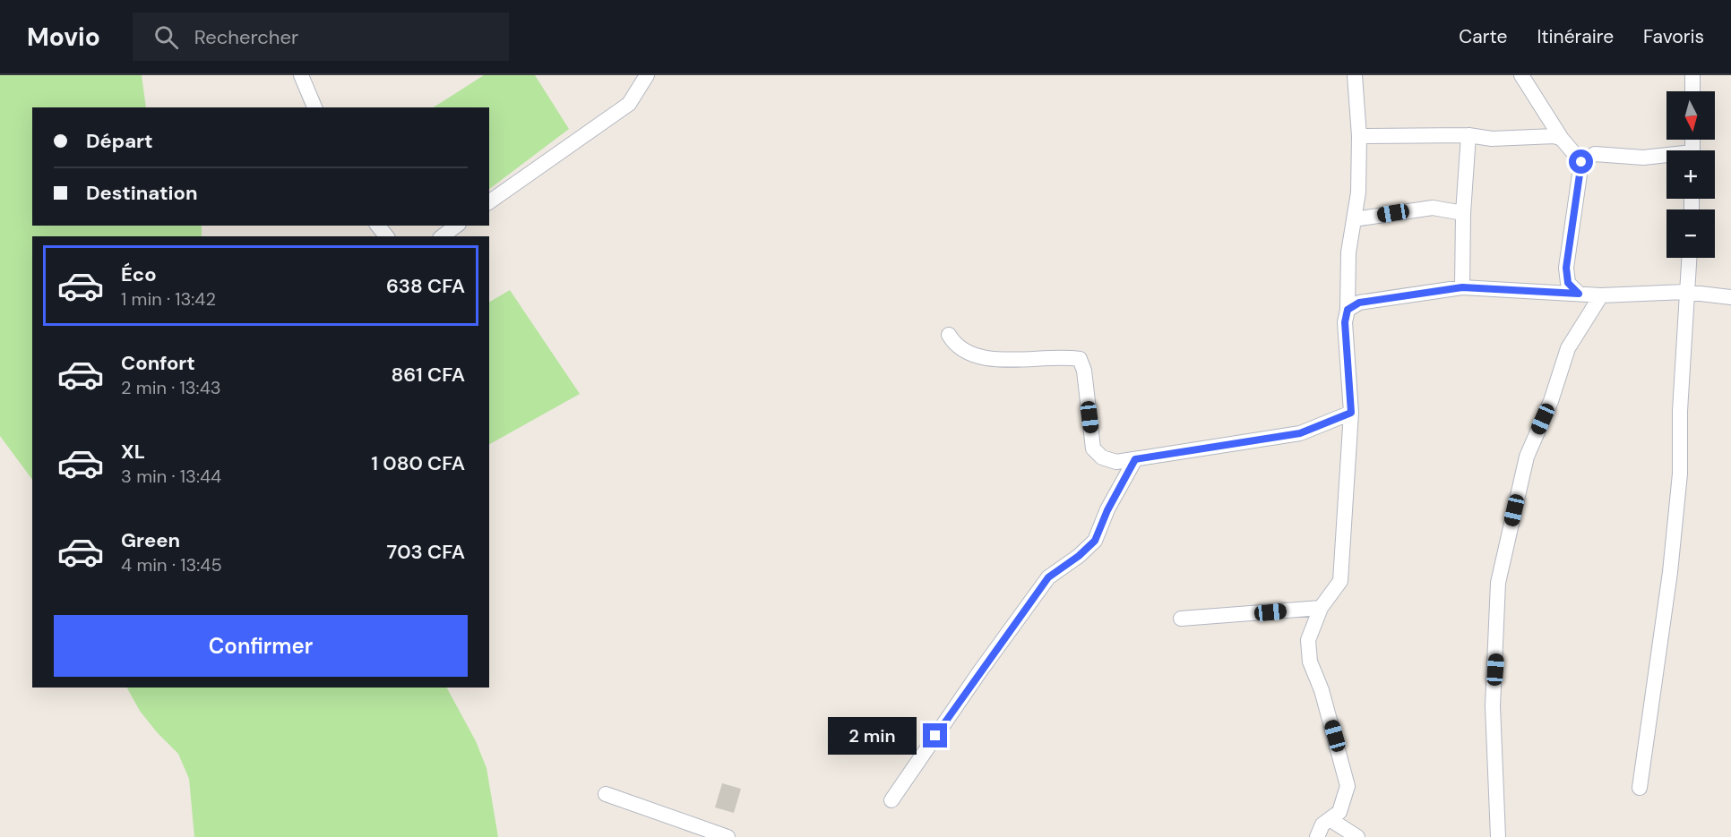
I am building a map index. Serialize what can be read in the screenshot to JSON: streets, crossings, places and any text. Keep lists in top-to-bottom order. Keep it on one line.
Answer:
{"north":"bottom","page":{"header":"Movio","search":"Rechercher","nav":["Carte","Itinéraire","Favoris"],"map_buttons":["+","−"],"banner":["Départ","Destination"],"list":[{"name":"Éco","note":"1 min · 13:42","value":"638 CFA"},{"name":"Confort","note":"2 min · 13:43","value":"861 CFA"},{"name":"XL","note":"3 min · 13:44","value":"1 080 CFA"},{"name":"Green","note":"4 min · 13:45","value":"703 CFA"}],"buttons":"Confirmer","bubble":"2 min"}}
